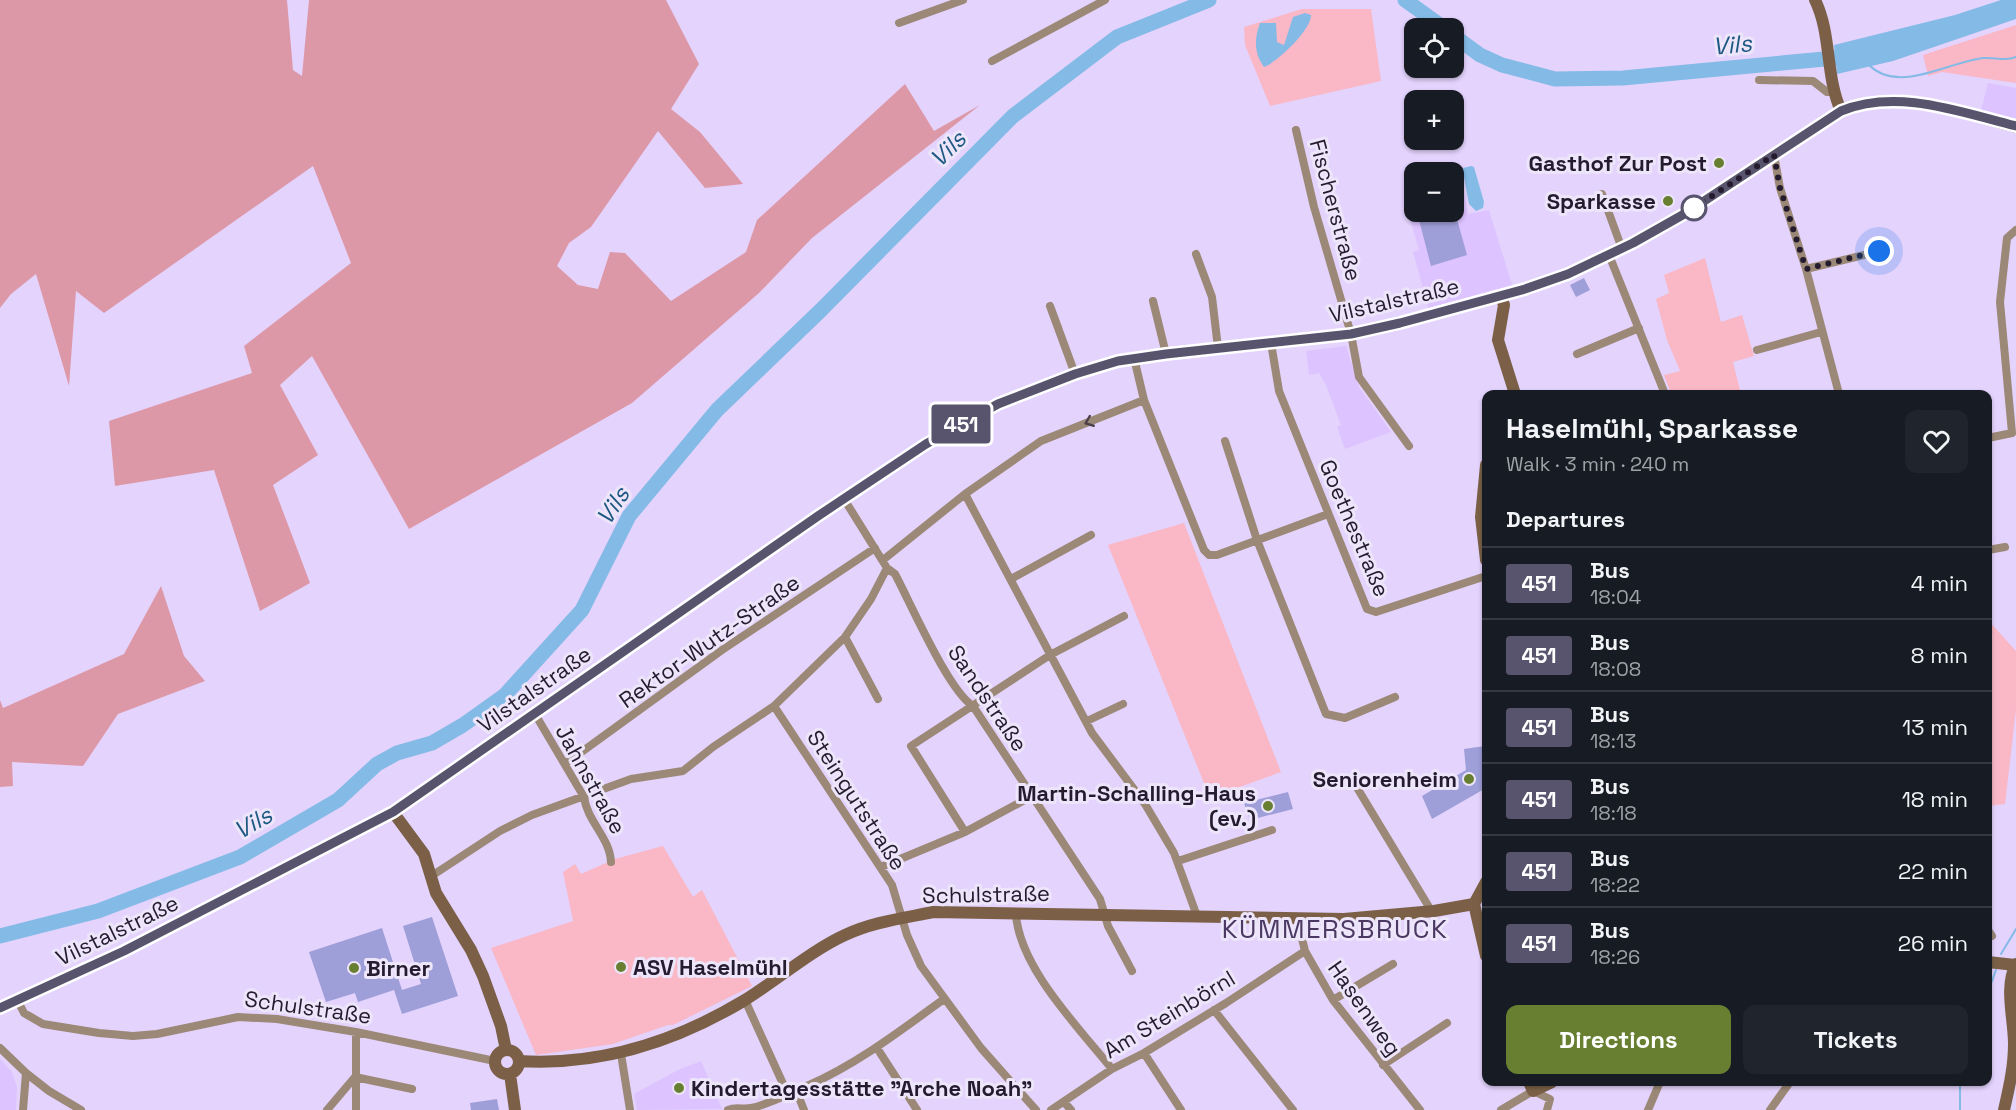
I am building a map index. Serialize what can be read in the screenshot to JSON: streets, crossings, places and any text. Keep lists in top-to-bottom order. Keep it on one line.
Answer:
{"streets":{"main road":["Vilstalstraße","Schulstraße"],"street":["Fischerstraße","Goethestraße","Rektor-Wutz-Straße","Sandstraße","Jahnstraße","Steingutstraße","Hasenweg","Am Steinbörnl"]},"crossings":[["Fischerstraße","Vilstalstraße"],["Vilstalstraße","Goethestraße"],["Vilstalstraße","Sandstraße"],["Vilstalstraße","Jahnstraße"],["Vilstalstraße","Schulstraße"],["Rektor-Wutz-Straße","Sandstraße"],["Rektor-Wutz-Straße","Jahnstraße"],["Sandstraße","Schulstraße"],["Steingutstraße","Schulstraße"],["Schulstraße","Hasenweg"],["Hasenweg","Am Steinbörnl"]],"districts":["KÜMMERSBRUCK"],"water":["Vils"],"places":["Gasthof Zur Post","Sparkasse","Seniorenheim","Martin-Schalling-Haus (ev.)","ASV Haselmühl","Birner","Kindertagesstätte \"Arche Noah\""],"lines":["bus line 451"],"page":{"on_map":"451","map_buttons":["+","−"],"heading":[["Haselmühl, Sparkasse","Walk · 3 min · 240 m"],"Departures"],"list":[{"mark":"451","name":"Bus","note":"18:04","value":"4 min"},{"mark":"451","name":"Bus","note":"18:08","value":"8 min"},{"mark":"451","name":"Bus","note":"18:13","value":"13 min"},{"mark":"451","name":"Bus","note":"18:18","value":"18 min"},{"mark":"451","name":"Bus","note":"18:22","value":"22 min"},{"mark":"451","name":"Bus","note":"18:26","value":"26 min"}],"buttons":["Directions","Tickets"]}}
